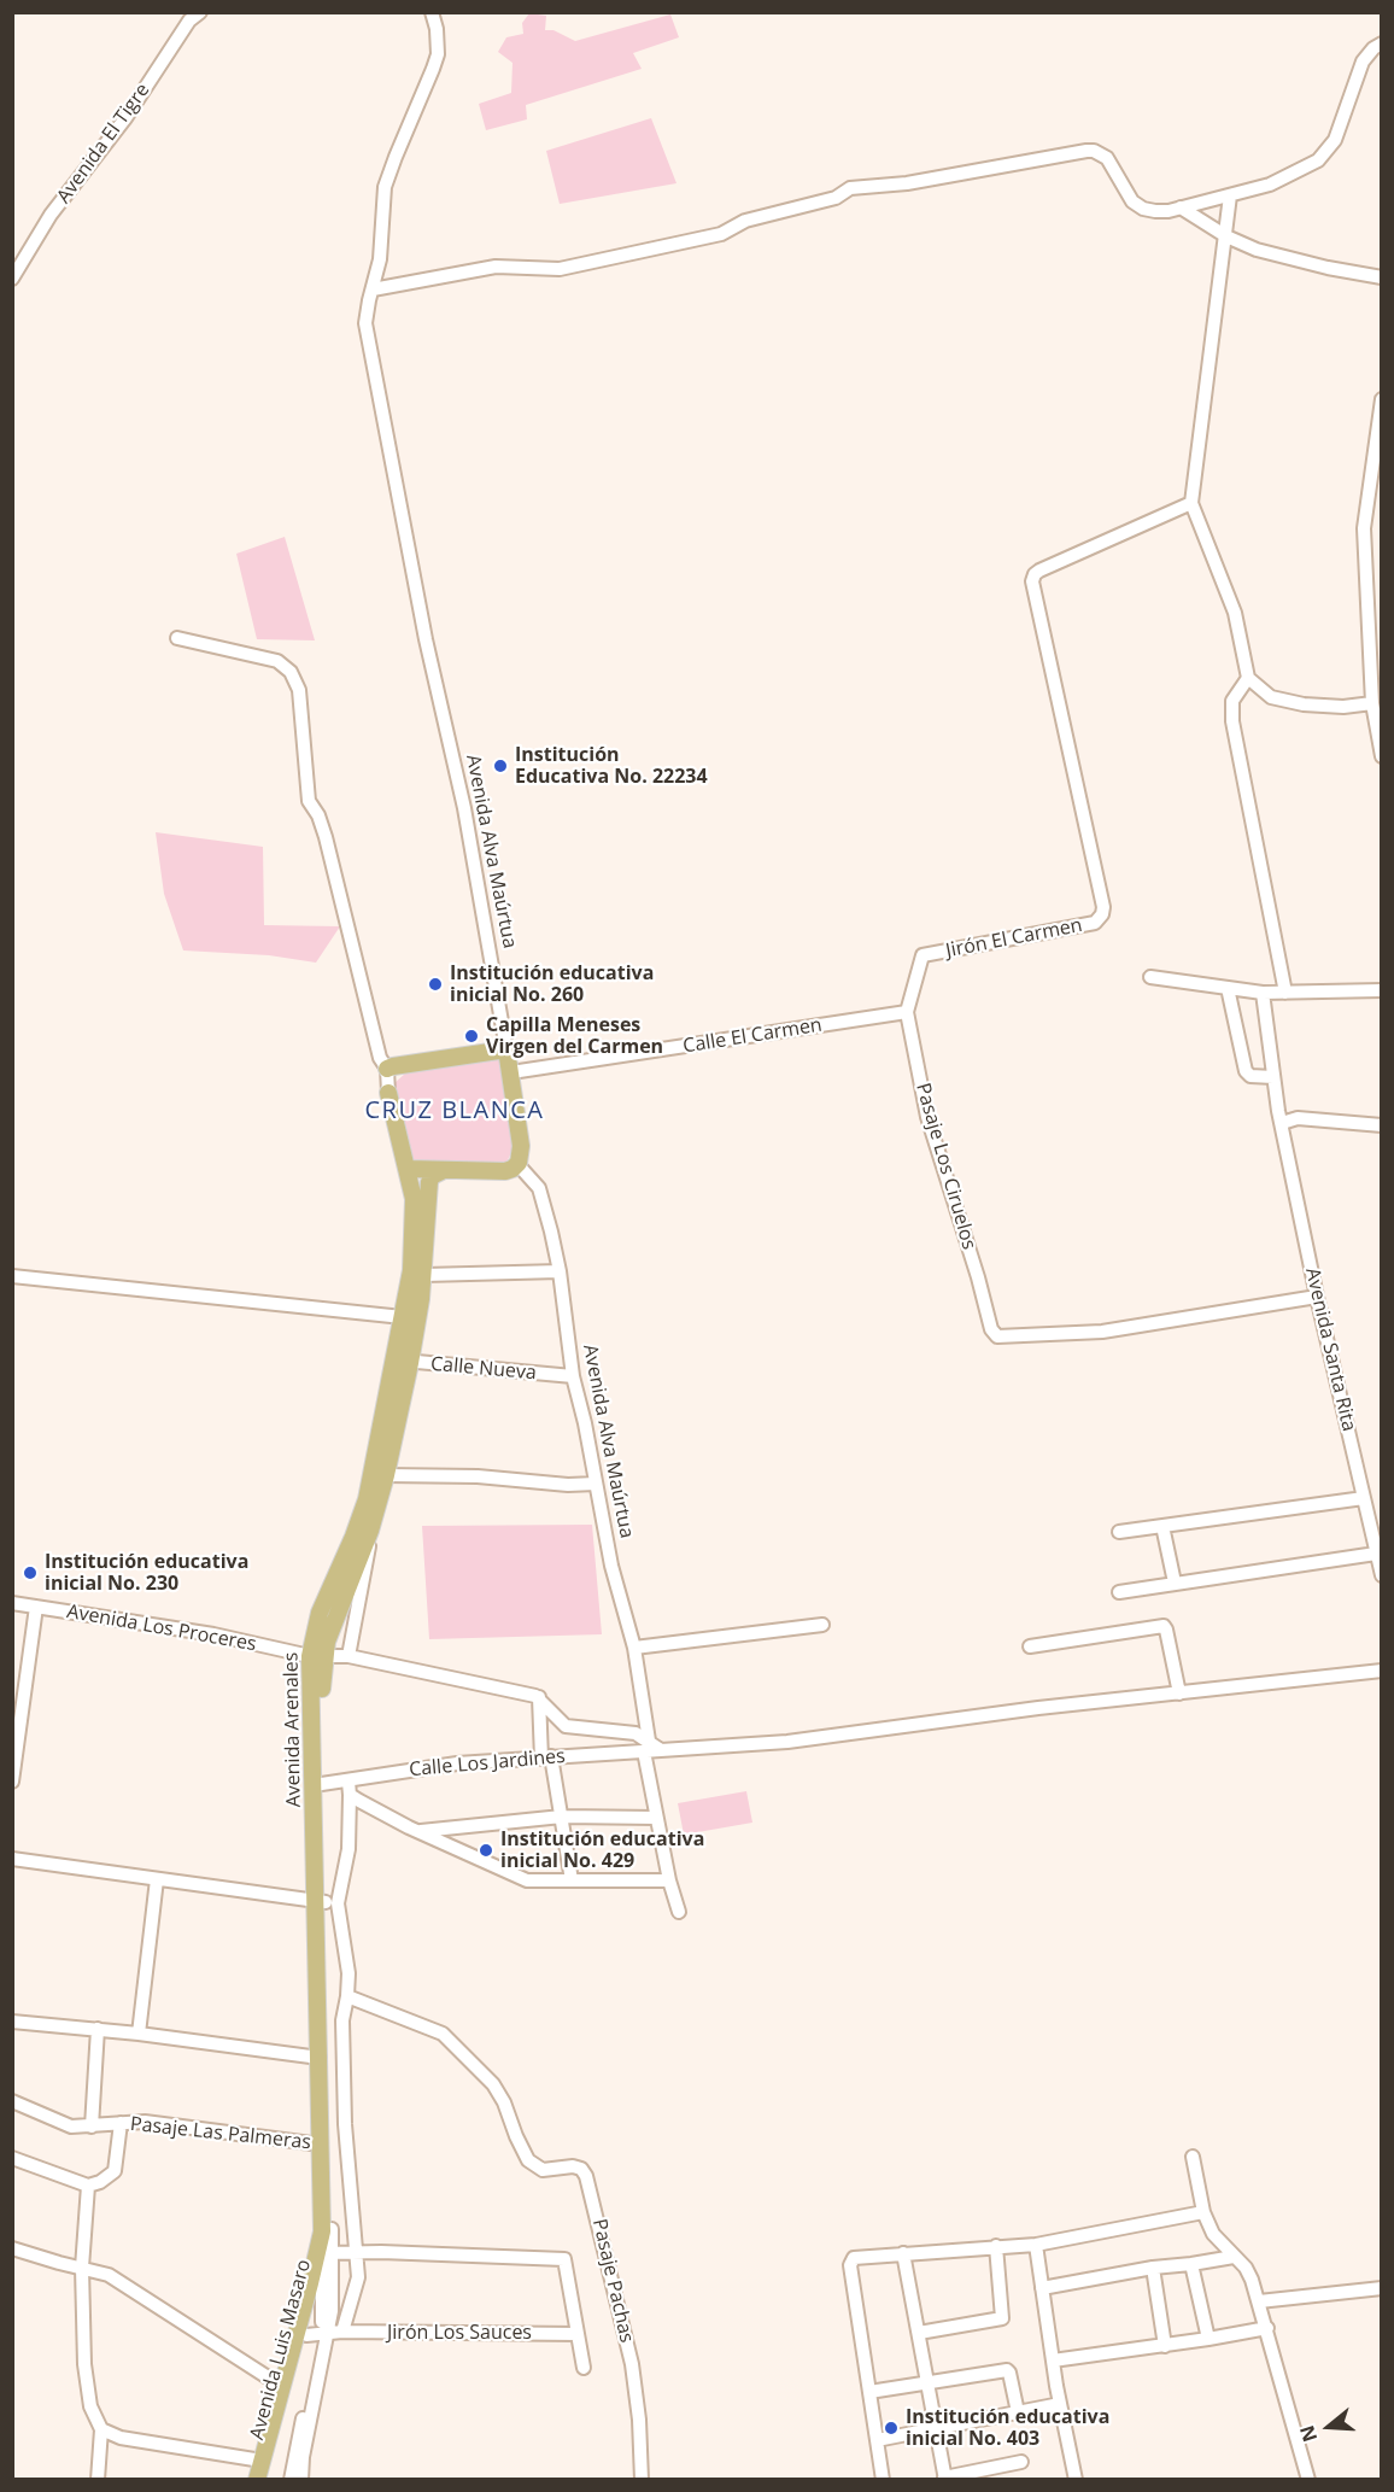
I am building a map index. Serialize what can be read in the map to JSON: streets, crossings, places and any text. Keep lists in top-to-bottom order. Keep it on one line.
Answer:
{"streets":{"main road":["Avenida Alva Maúrtua","Avenida Arenales","Avenida Luis Masaro"],"street":["Avenida El Tigre","Jirón El Carmen","Calle El Carmen","Pasaje Los Ciruelos","Avenida Santa Rita","Calle Nueva","Avenida Los Proceres","Calle Los Jardines","Pasaje Las Palmeras","Pasaje Pachas","Jirón Los Sauces"]},"crossings":[["Avenida Alva Maúrtua","Calle El Carmen"],["Avenida Alva Maúrtua","Calle Nueva"],["Avenida Alva Maúrtua","Calle Los Jardines"],["Jirón El Carmen","Pasaje Los Ciruelos"],["Calle El Carmen","Pasaje Los Ciruelos"],["Pasaje Los Ciruelos","Avenida Santa Rita"],["Calle Nueva","Avenida Arenales"],["Avenida Los Proceres","Avenida Arenales"],["Avenida Arenales","Calle Los Jardines"],["Avenida Arenales","Pasaje Las Palmeras"],["Avenida Arenales","Jirón Los Sauces"],["Avenida Arenales","Avenida Luis Masaro"],["Jirón Los Sauces","Avenida Luis Masaro"]],"districts":["CRUZ BLANCA"],"places":["Institución Educativa No. 22234","Institución educativa inicial No. 260","Capilla Meneses Virgen del Carmen","Institución educativa inicial No. 230","Institución educativa inicial No. 429","Institución educativa inicial No. 403"],"north":"left"}
